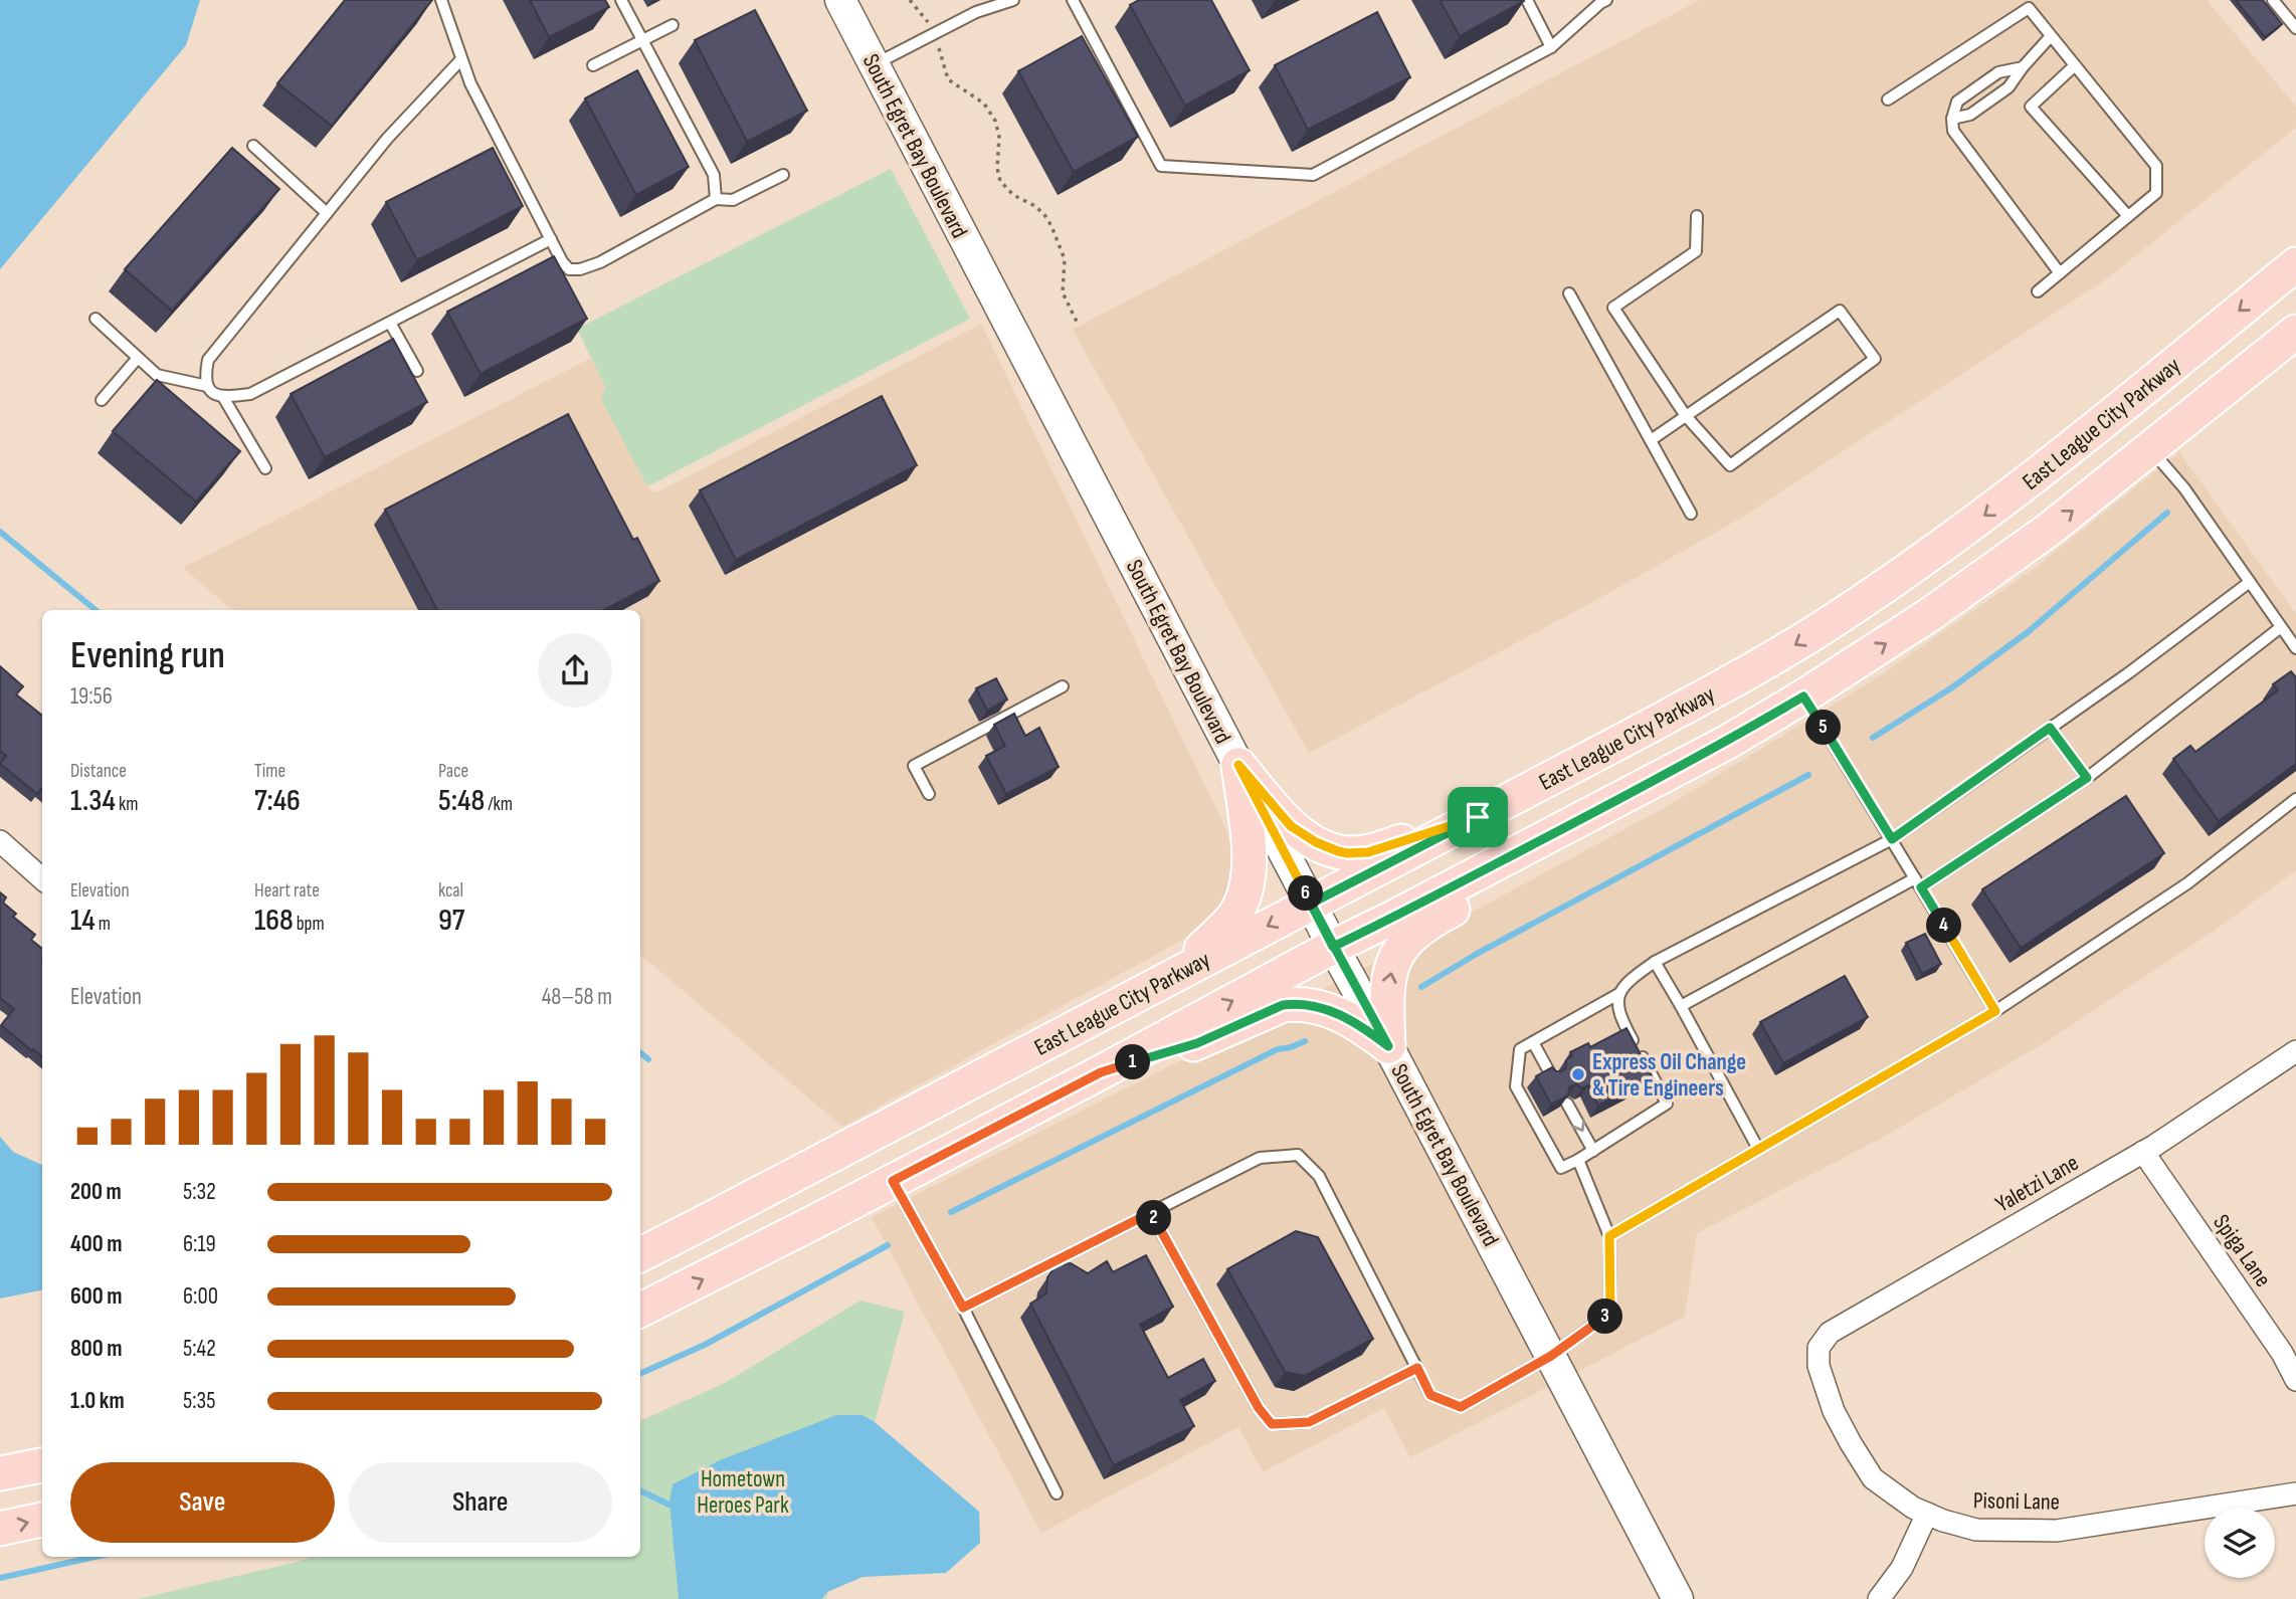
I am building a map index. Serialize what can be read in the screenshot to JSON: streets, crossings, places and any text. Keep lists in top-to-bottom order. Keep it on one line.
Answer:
{"streets":{"main road":["South Egret Bay Boulevard","East League City Parkway"],"street":["Yaletzi Lane","Spiga Lane","Pisoni Lane"]},"crossings":[["South Egret Bay Boulevard","East League City Parkway"],["Yaletzi Lane","Spiga Lane"],["Yaletzi Lane","Pisoni Lane"]],"parks":["Hometown Heroes Park"],"places":["Express Oil Change & Tire Engineers"],"page":{"heading":["Evening run","19:56"],"pins":["5","6","4","1","2","3"],"stats":[["Distance","1.34 km"],["Time","7:46"],["Pace","5:48 /km"],["Elevation","14 m"],["Heart rate","168 bpm"],["kcal","97"]],"chart":["Elevation","48–58 m"],"list":[{"name":"200 m","note":"5:32"},{"name":"400 m","note":"6:19"},{"name":"600 m","note":"6:00"},{"name":"800 m","note":"5:42"},{"name":"1.0 km","note":"5:35"}],"buttons":["Save","Share"]}}
